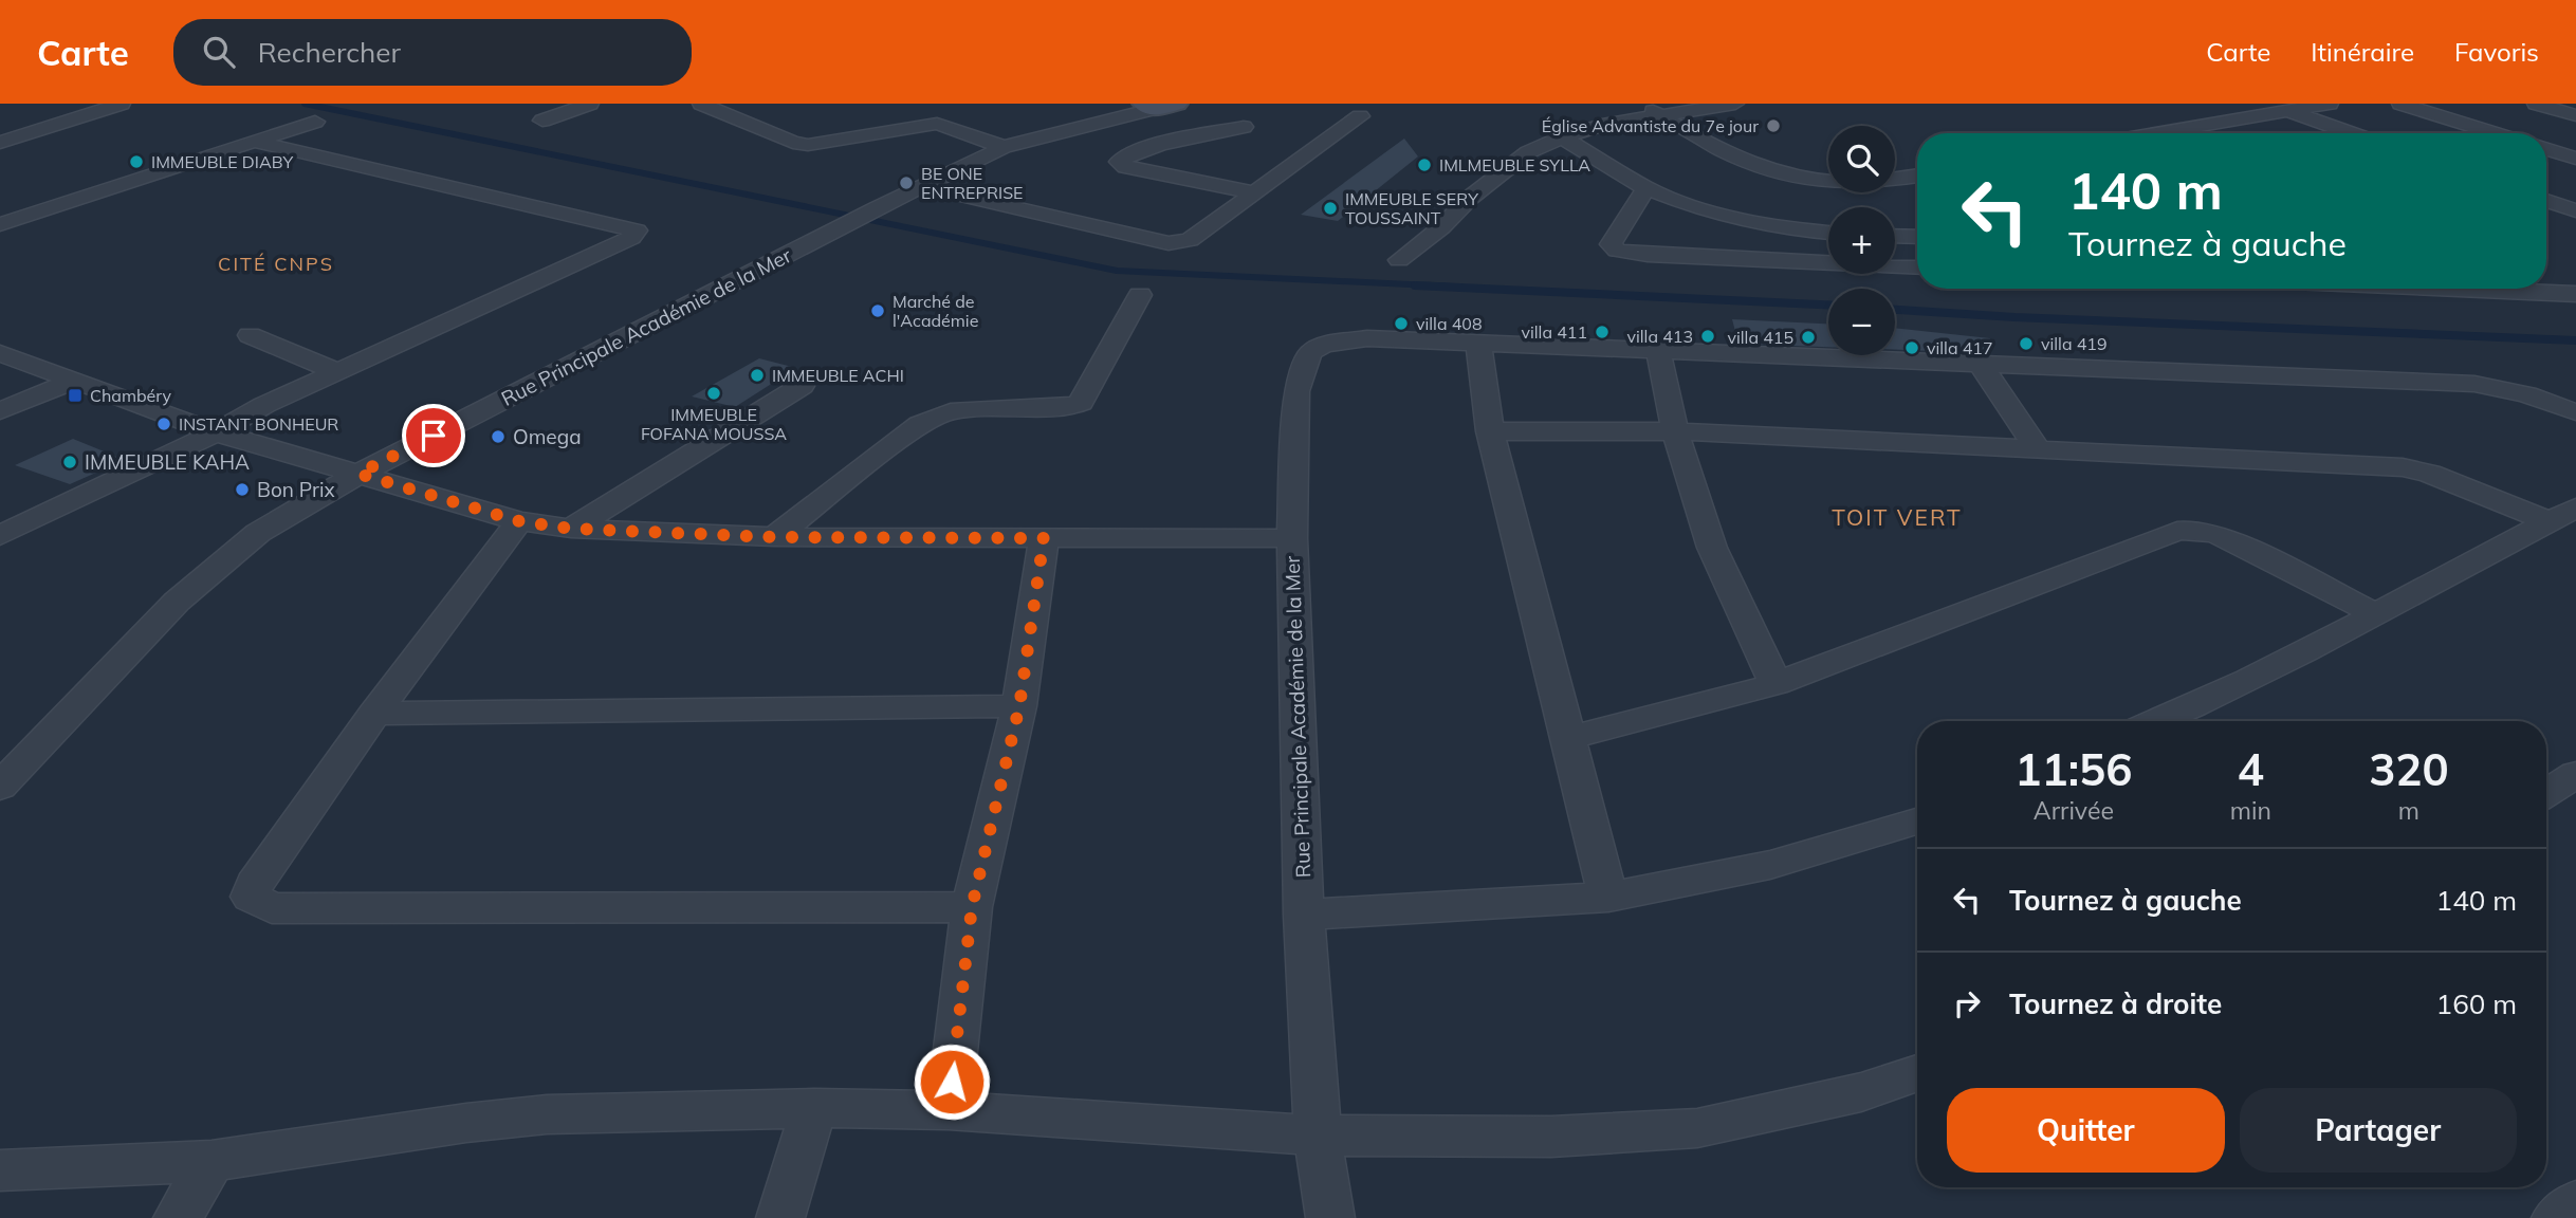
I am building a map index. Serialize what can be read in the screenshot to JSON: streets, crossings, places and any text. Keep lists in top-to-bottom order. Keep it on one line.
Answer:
{"streets":{"street":["Rue Principale Académie de la Mer"]},"districts":["CITÉ CNPS","TOIT VERT"],"places":{"other":["Église Advantiste du 7e jour","IMMEUBLE DIABY","IMLMEUBLE SYLLA","BE ONE ENTREPRISE","IMMEUBLE SERY TOUSSAINT","Marché de l'Académie","villa 408","villa 411","villa 413","villa 415","villa 419","villa 417","IMMEUBLE ACHI","IMMEUBLE FOFANA MOUSSA","INSTANT BONHEUR","Omega","IMMEUBLE KAHA","Bon Prix"],"transit":["Chambéry"]},"page":{"header":"Carte","search":"Rechercher","nav":["Carte","Itinéraire","Favoris"],"map_buttons":["+","−"],"turn":["140 m","Tournez à gauche"],"eta":["11:56","Arrivée","4","min","320","m"],"list":[{"name":"Tournez à gauche","value":"140 m"},{"name":"Tournez à droite","value":"160 m"}],"buttons":["Quitter","Partager"]}}
